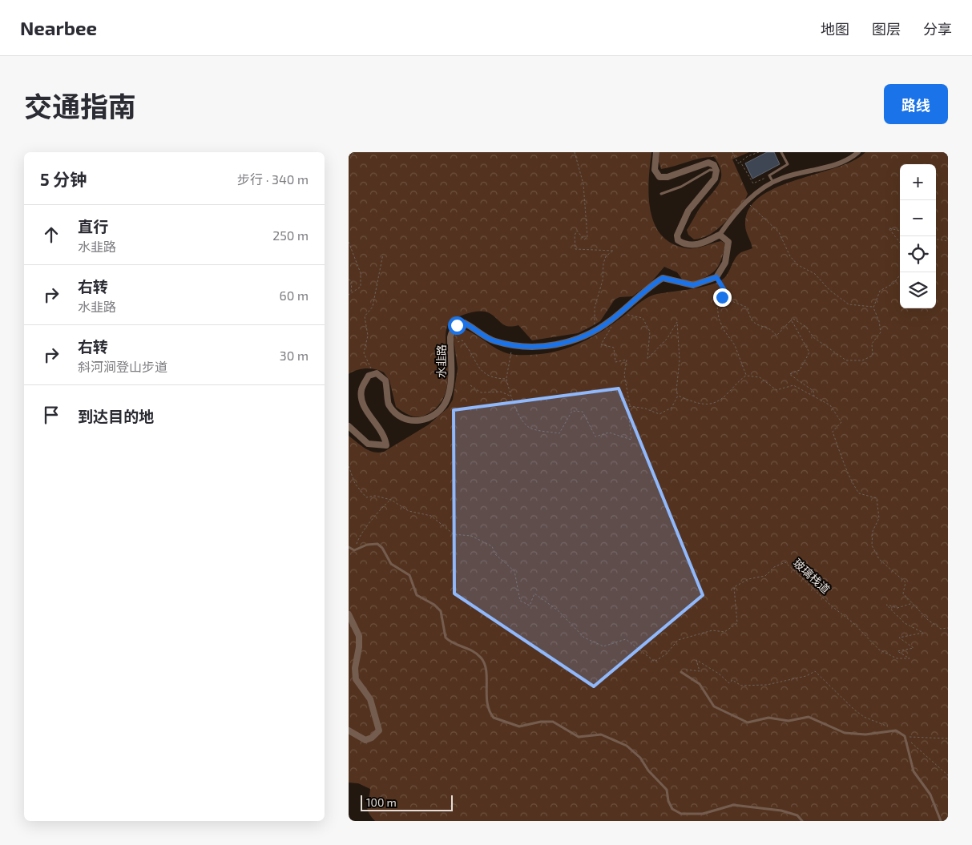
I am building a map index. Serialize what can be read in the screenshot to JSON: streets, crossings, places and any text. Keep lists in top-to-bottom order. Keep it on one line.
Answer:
{"streets":{"street":["水韭路"],"path":["玻璃栈道"]},"scale_bar":"100 m","page":{"header":"Nearbee","nav":["地图","图层","分享"],"title":"交通指南","buttons":"路线","heading":["5 分钟","步行 · 340 m"],"map_buttons":["+","−"],"list":[["直行","水韭路","250 m"],["右转","水韭路","60 m"],["右转","斜河涧登山步道","30 m"],"到达目的地"],"scale":"100 m"}}
